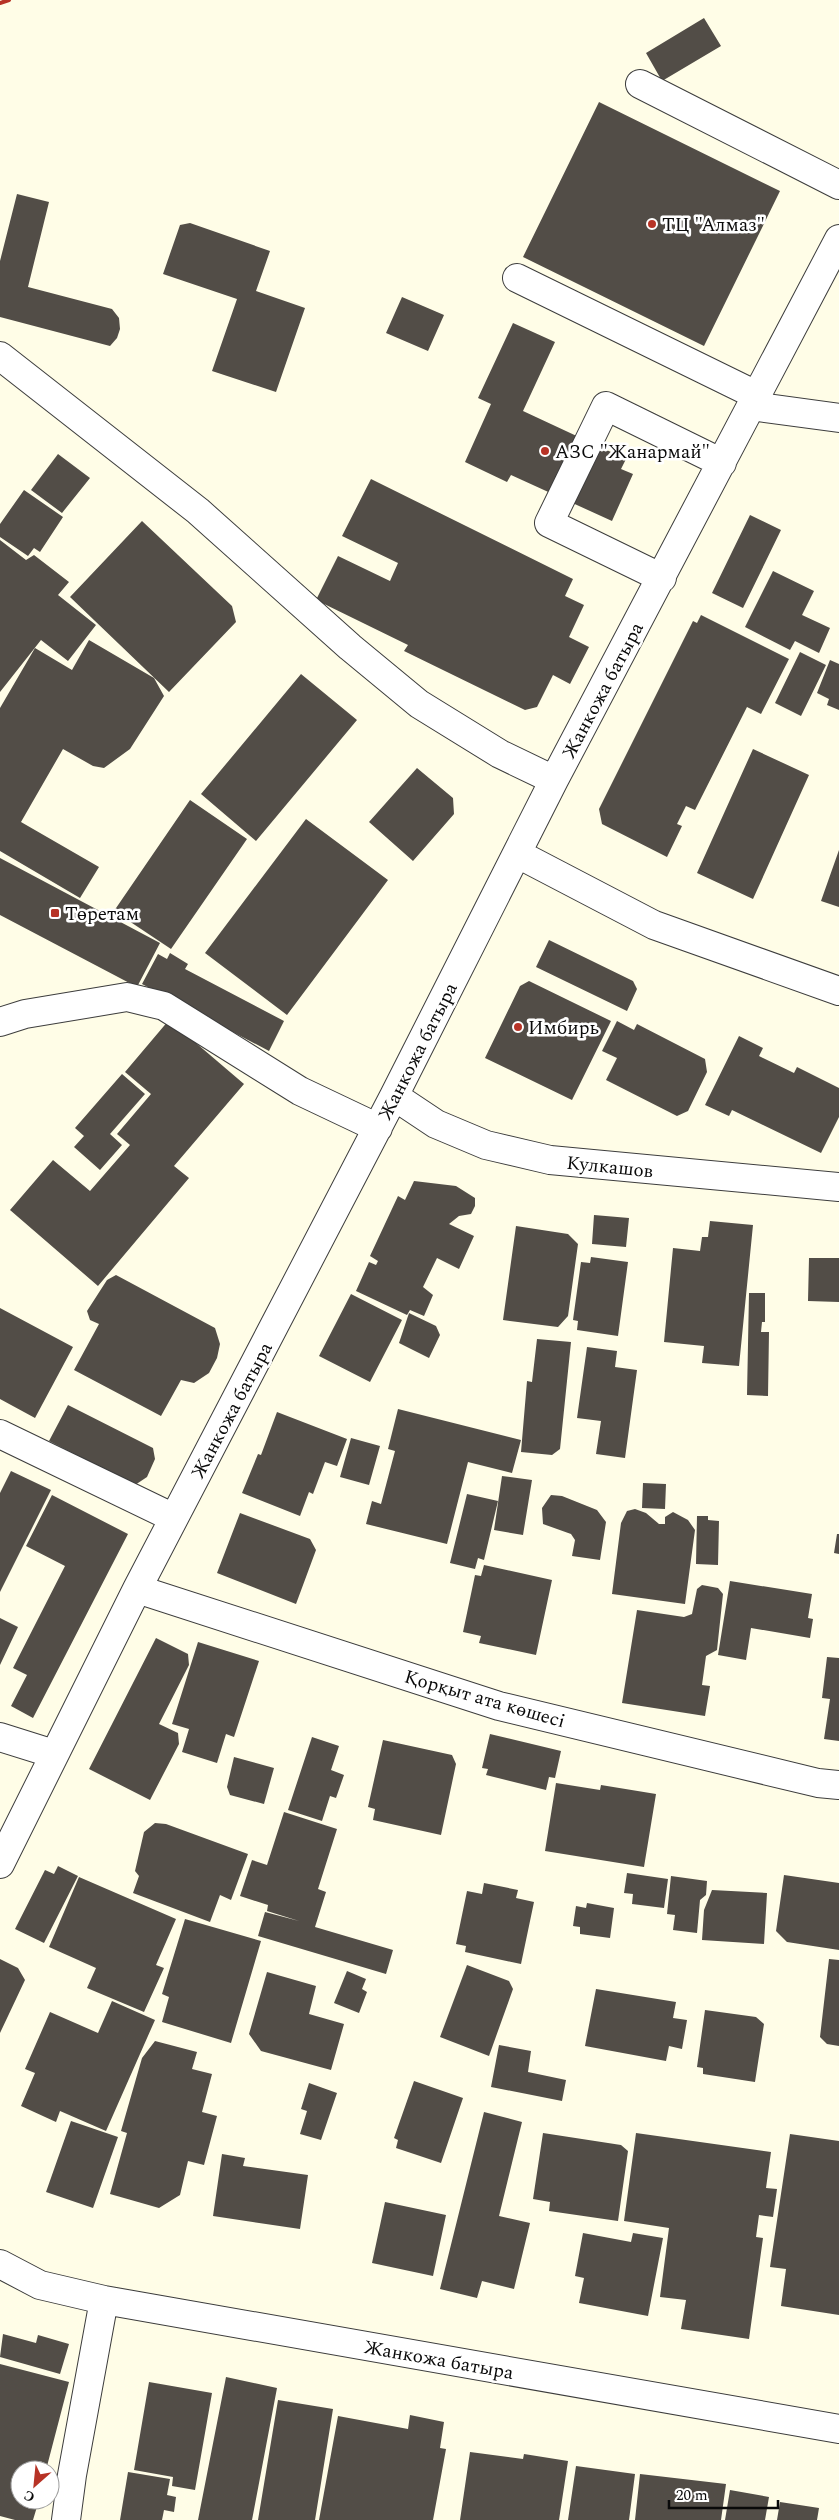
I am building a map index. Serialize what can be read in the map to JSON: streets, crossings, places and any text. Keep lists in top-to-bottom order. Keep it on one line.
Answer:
{"streets":{"street":["Жанкожа батыра","Кулкашов","Қорқыт ата көшесі"]},"crossings":[["Жанкожа батыра","Кулкашов"],["Жанкожа батыра","Қорқыт ата көшесі"]],"places":{"other":["ТЦ \"Алмаз\"","АЗС \"Жанармай\"","Имбирь"],"transit":["Төретам"]},"scale_bar":"20 m","north":"bottom left"}
